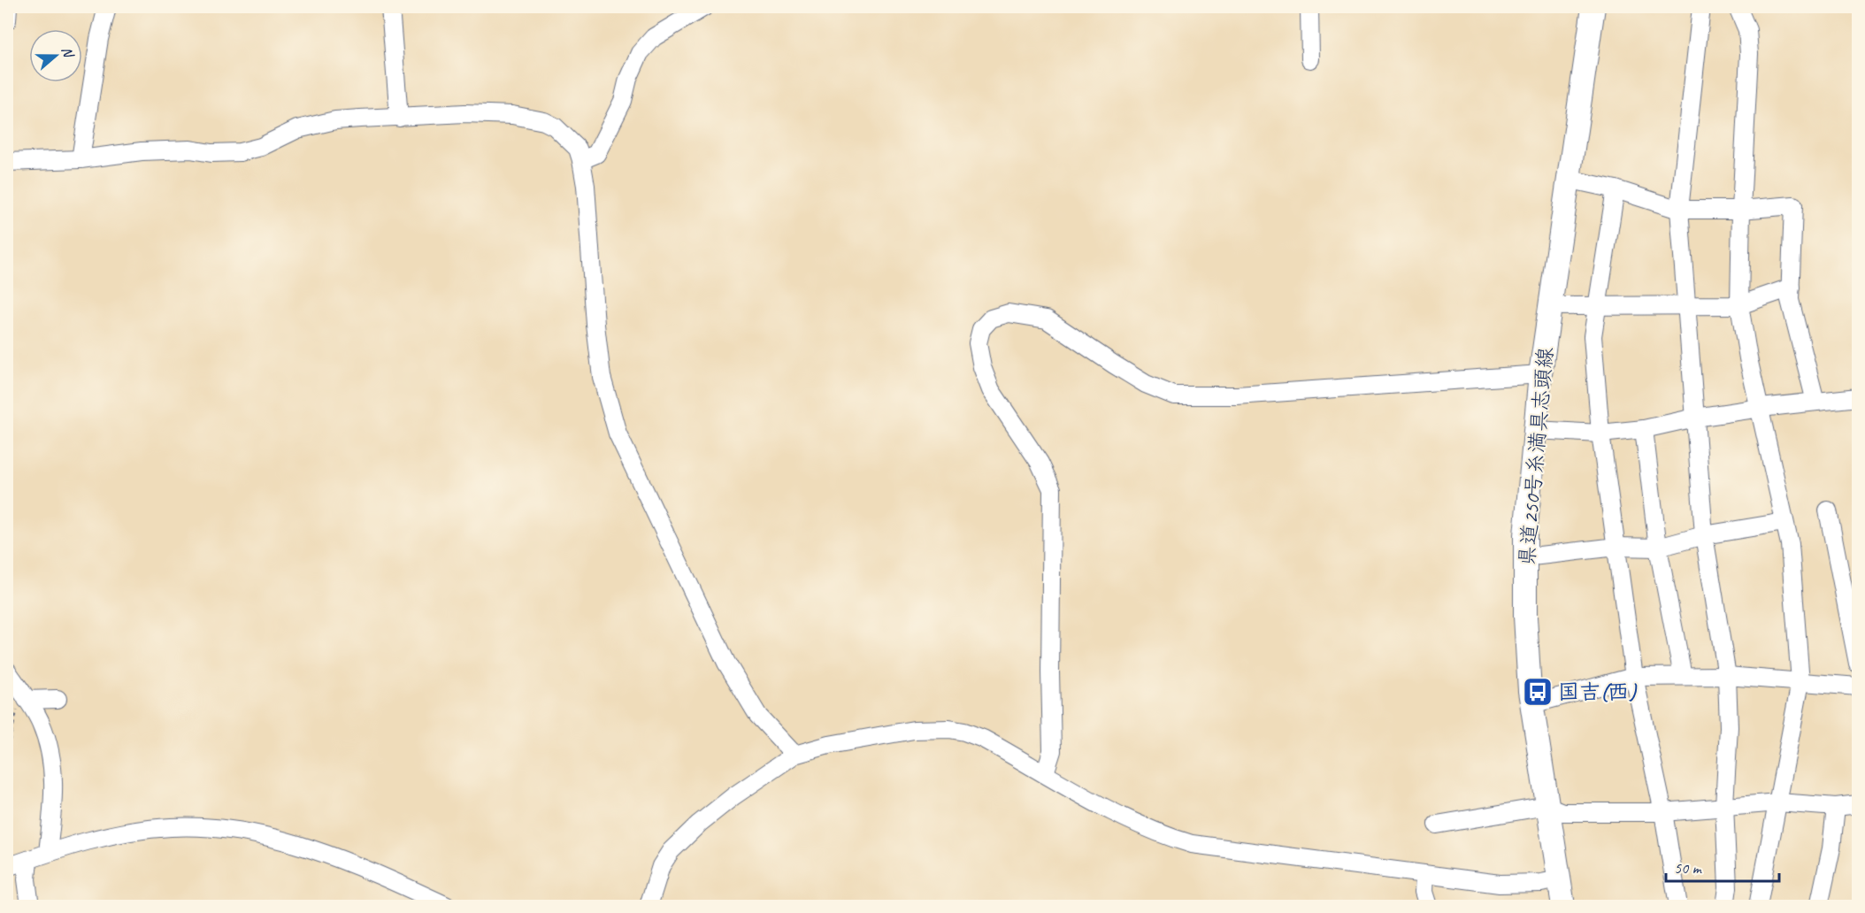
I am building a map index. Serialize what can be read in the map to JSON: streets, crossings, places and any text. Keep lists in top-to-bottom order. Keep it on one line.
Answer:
{"streets":{"main road":["県道250号糸満具志頭線"]},"places":{"bus stop":["国吉(西)"]},"scale_bar":"50 m","north":"right"}
